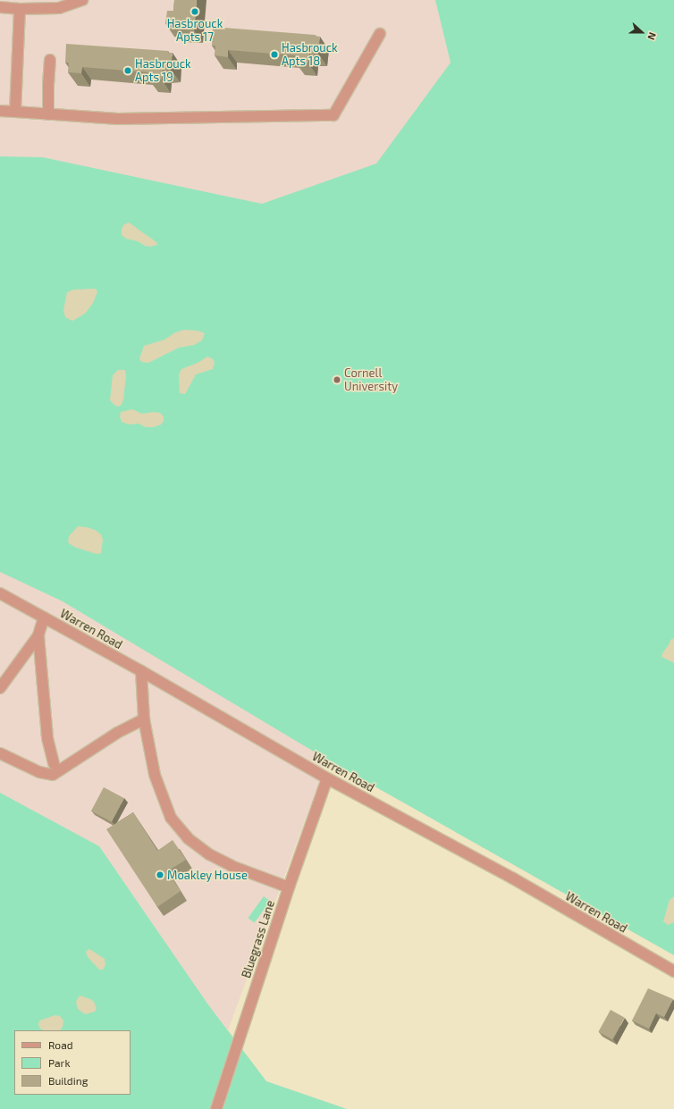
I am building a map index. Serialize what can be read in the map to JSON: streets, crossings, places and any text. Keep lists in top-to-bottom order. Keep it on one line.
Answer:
{"streets":{"street":["Warren Road","Bluegrass Lane"]},"crossings":[["Warren Road","Bluegrass Lane"]],"places":["Hasbrouck Apts 17","Hasbrouck Apts 18","Hasbrouck Apts 19","Cornell University","Moakley House"],"legend":["Road","Park","Building"],"north":"right"}
